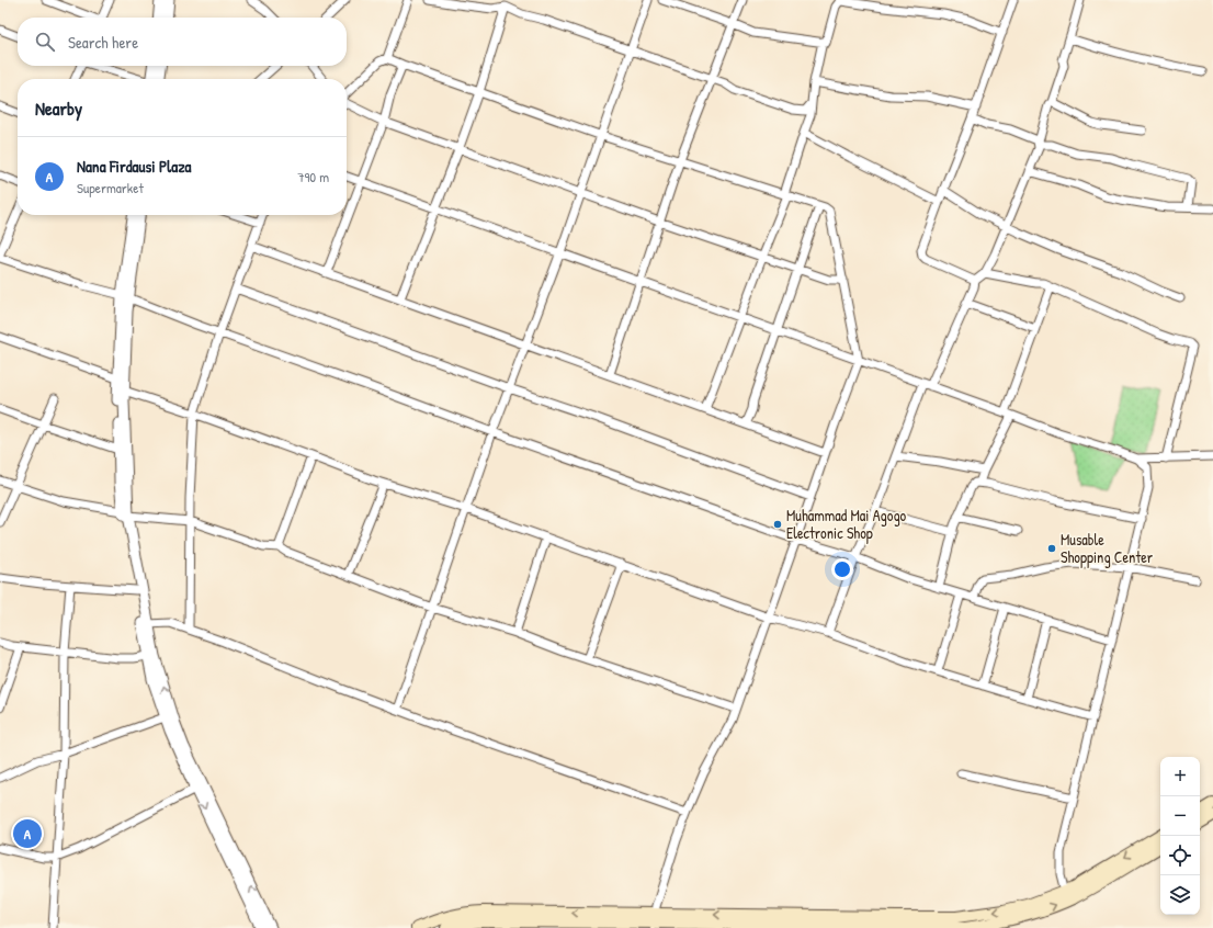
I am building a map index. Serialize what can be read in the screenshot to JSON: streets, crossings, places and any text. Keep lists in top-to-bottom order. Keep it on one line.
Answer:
{"places":["Muhammad Mai Agogo Electronic Shop","Musable Shopping Center"],"page":{"search":"Search here","heading":"Nearby","list":[{"mark":"A","name":"Nana Firdausi Plaza","note":"Supermarket","value":"790 m"}],"map_buttons":["+","−"],"pins":"A"}}
